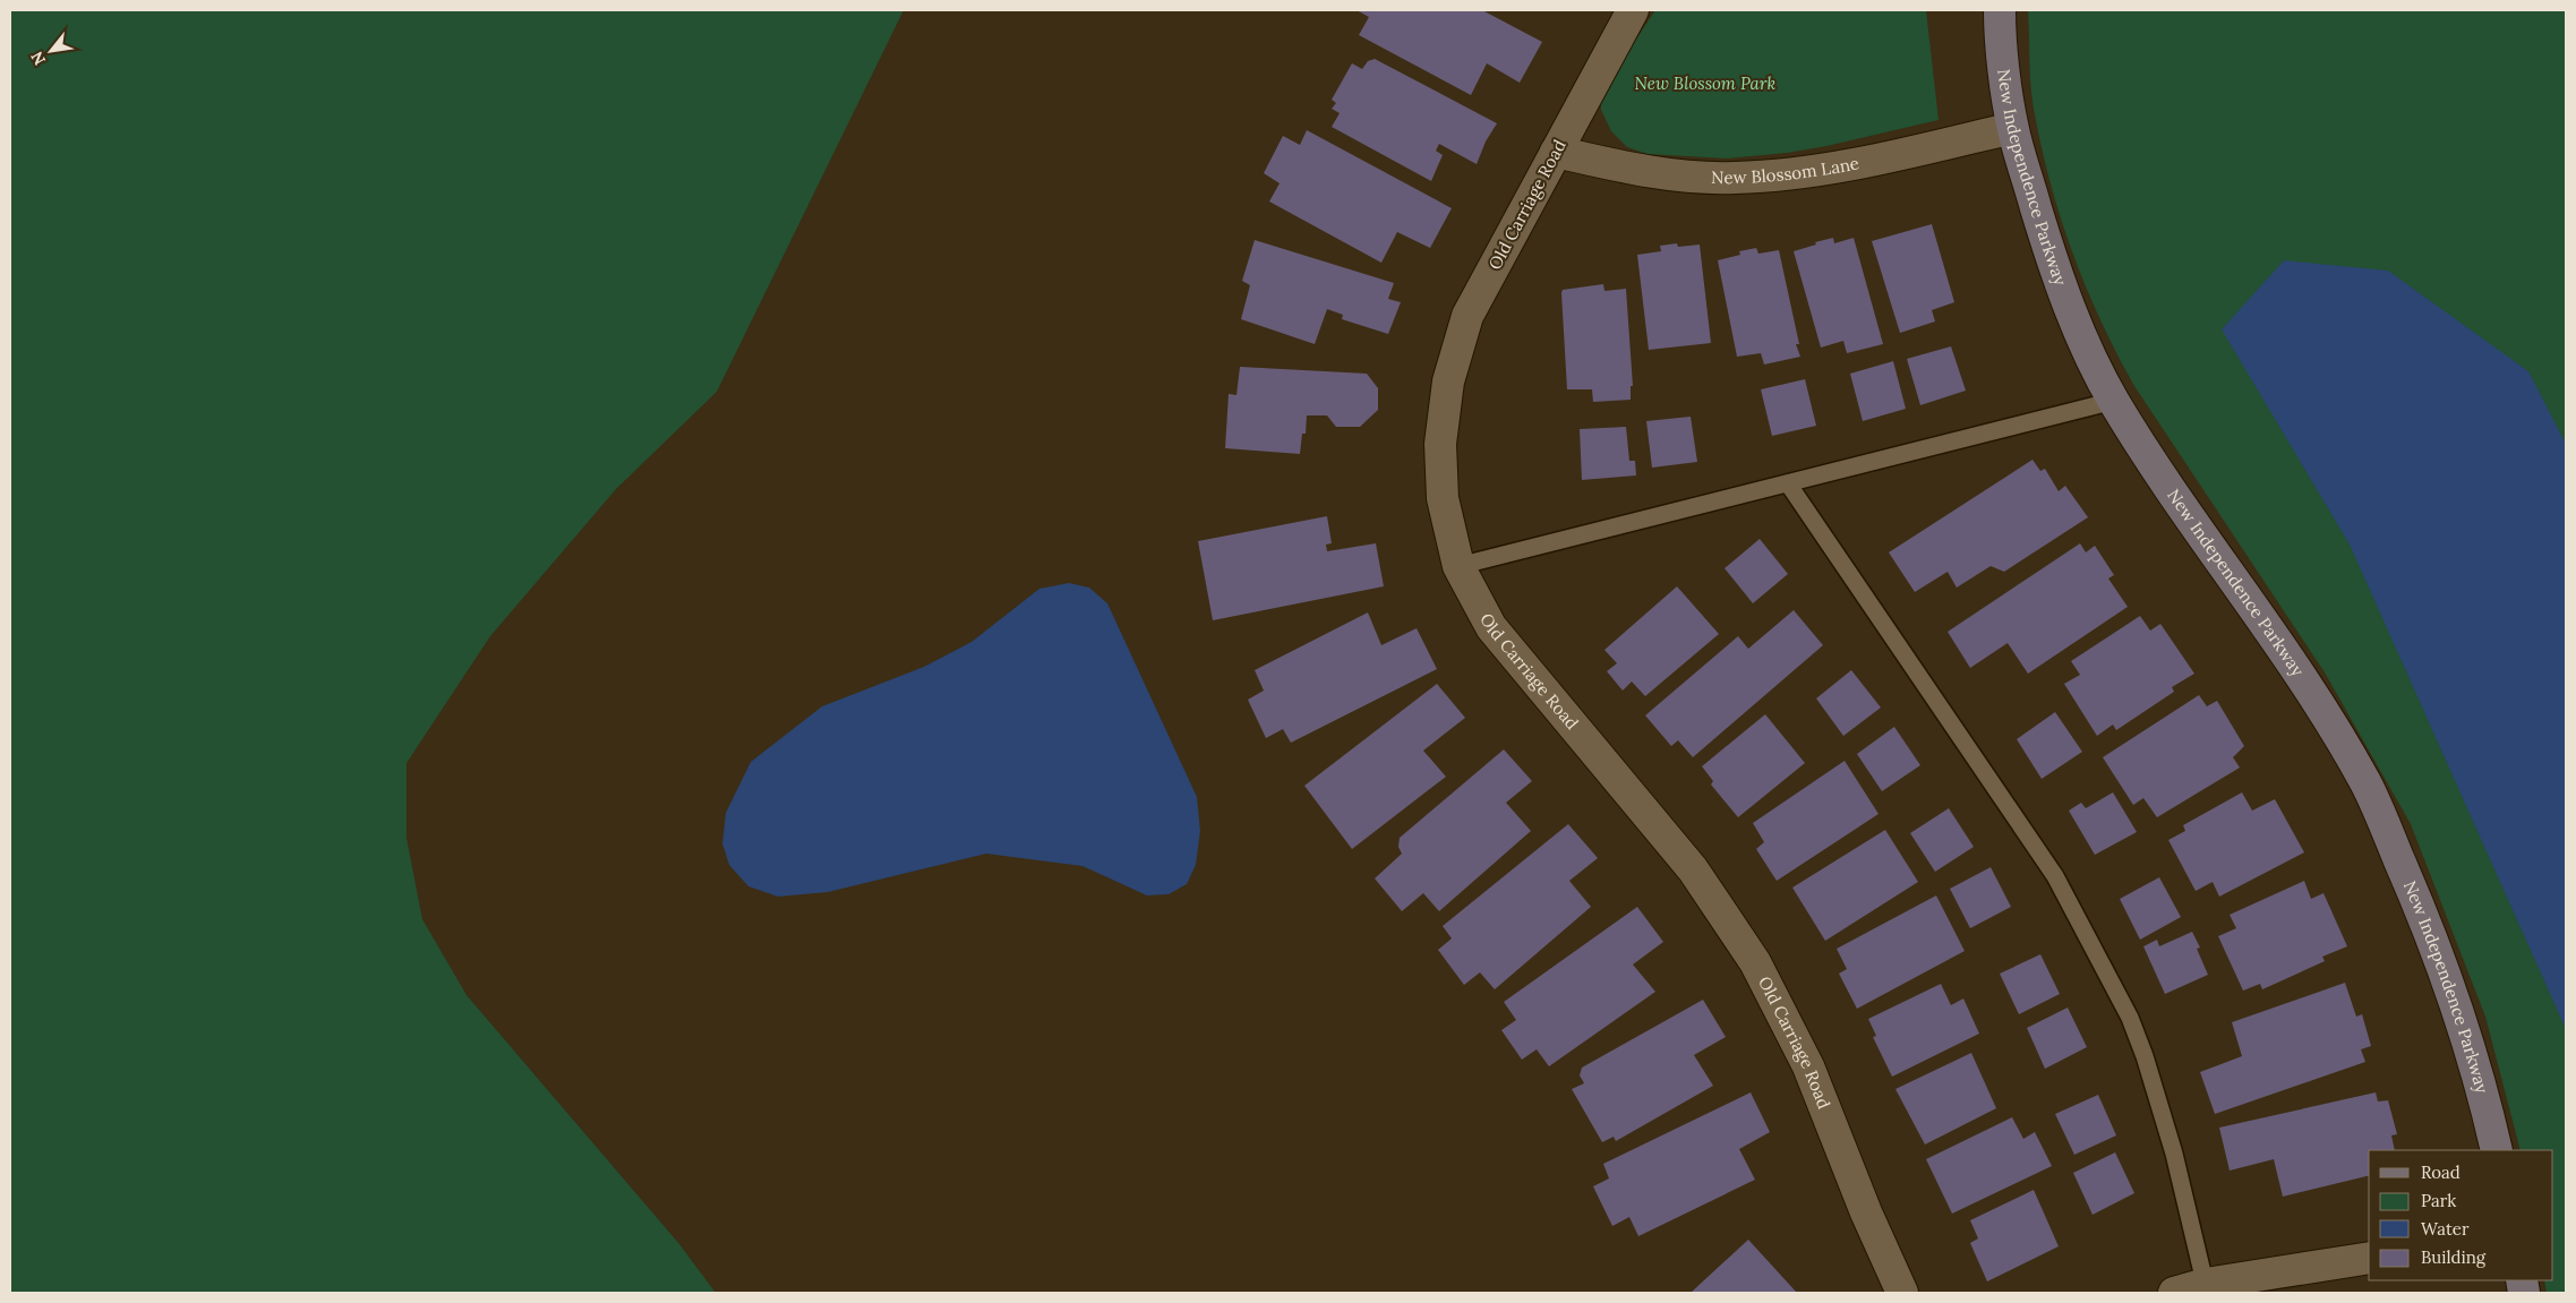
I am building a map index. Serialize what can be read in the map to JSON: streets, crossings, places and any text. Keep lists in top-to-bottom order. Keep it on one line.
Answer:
{"streets":{"street":["New Blossom Lane","New Independence Parkway","Old Carriage Road"]},"crossings":[["New Blossom Lane","New Independence Parkway"],["New Blossom Lane","Old Carriage Road"]],"parks":["New Blossom Park"],"legend":["Road","Park","Water","Building"],"north":"bottom left"}
